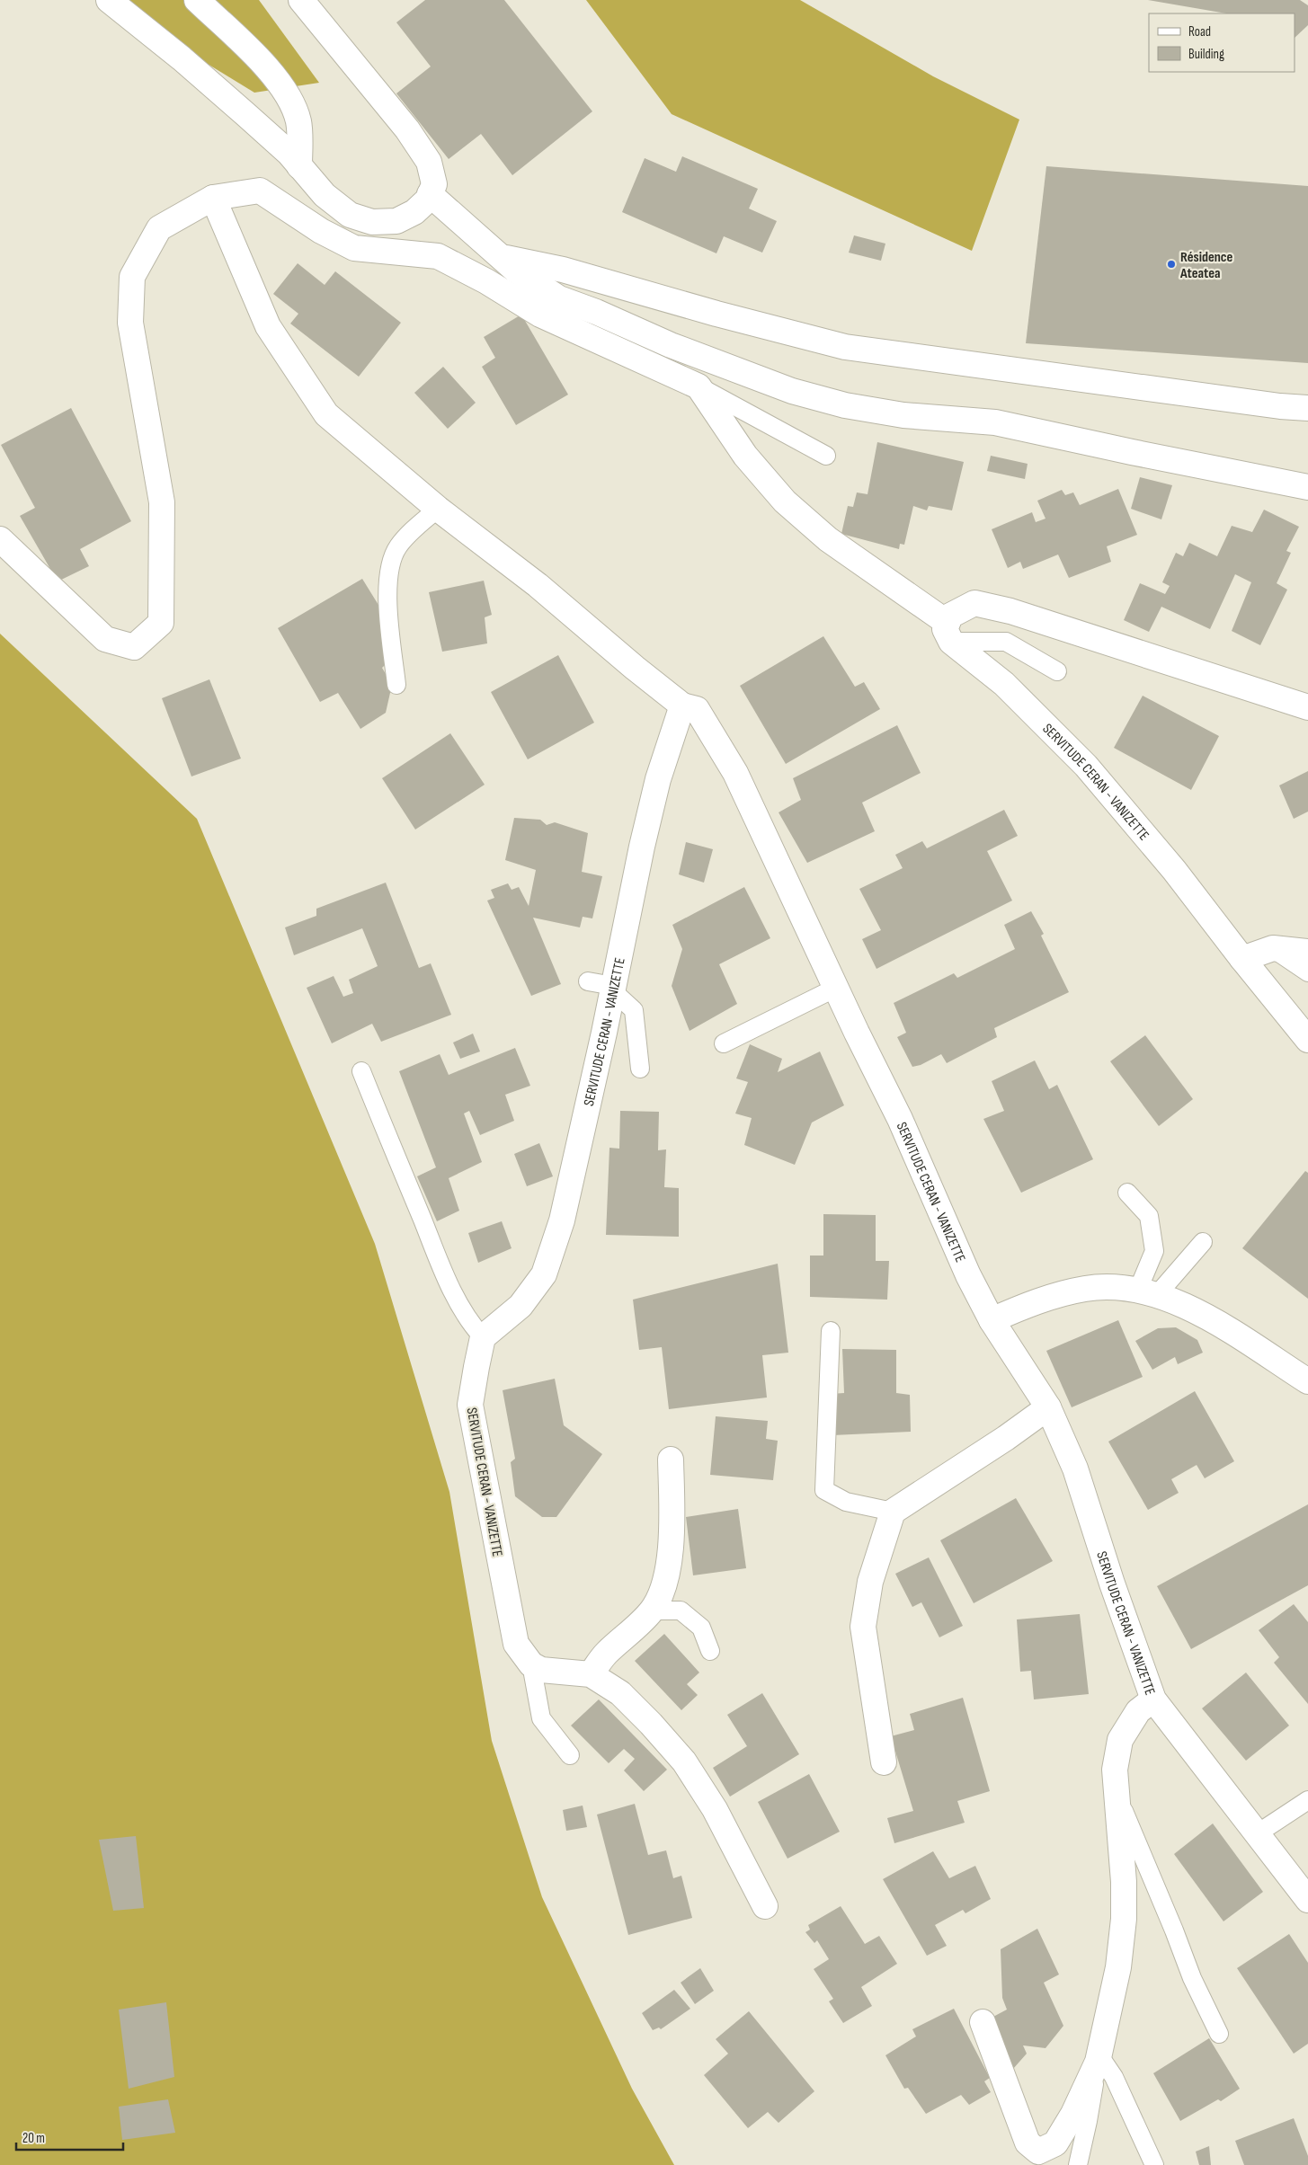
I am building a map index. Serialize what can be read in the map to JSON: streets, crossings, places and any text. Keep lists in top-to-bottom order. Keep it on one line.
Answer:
{"streets":{"street":["SERVITUDE CERAN - VANIZETTE"]},"places":["Résidence Ateatea"],"legend":["Road","Building"],"scale_bar":"20 m"}
